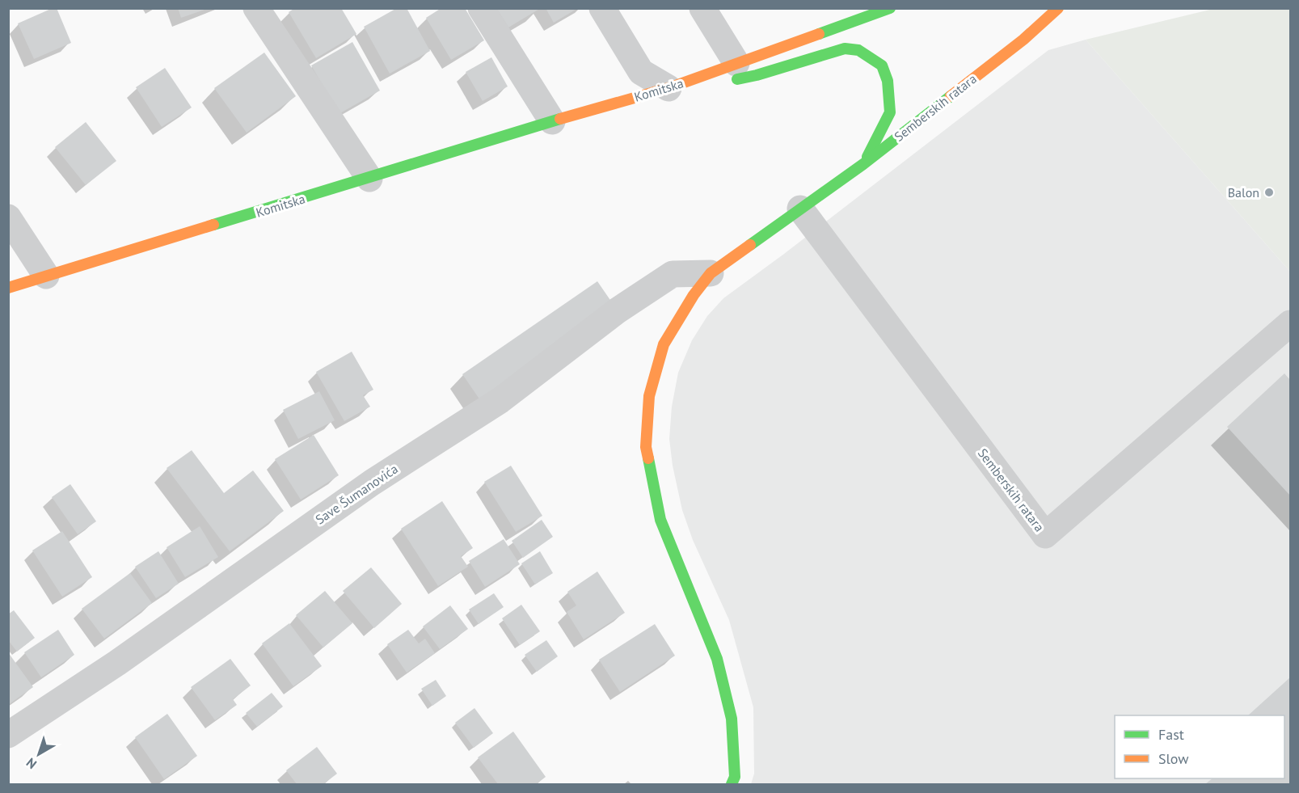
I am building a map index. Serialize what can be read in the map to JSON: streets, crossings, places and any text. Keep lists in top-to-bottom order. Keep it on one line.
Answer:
{"streets":{"main road":["Komitska","Semberskih ratara"],"street":["Save Šumanovića"]},"crossings":[["Semberskih ratara","Save Šumanovića"]],"places":["Balon"],"legend":["Fast","Slow"],"north":"bottom left"}
